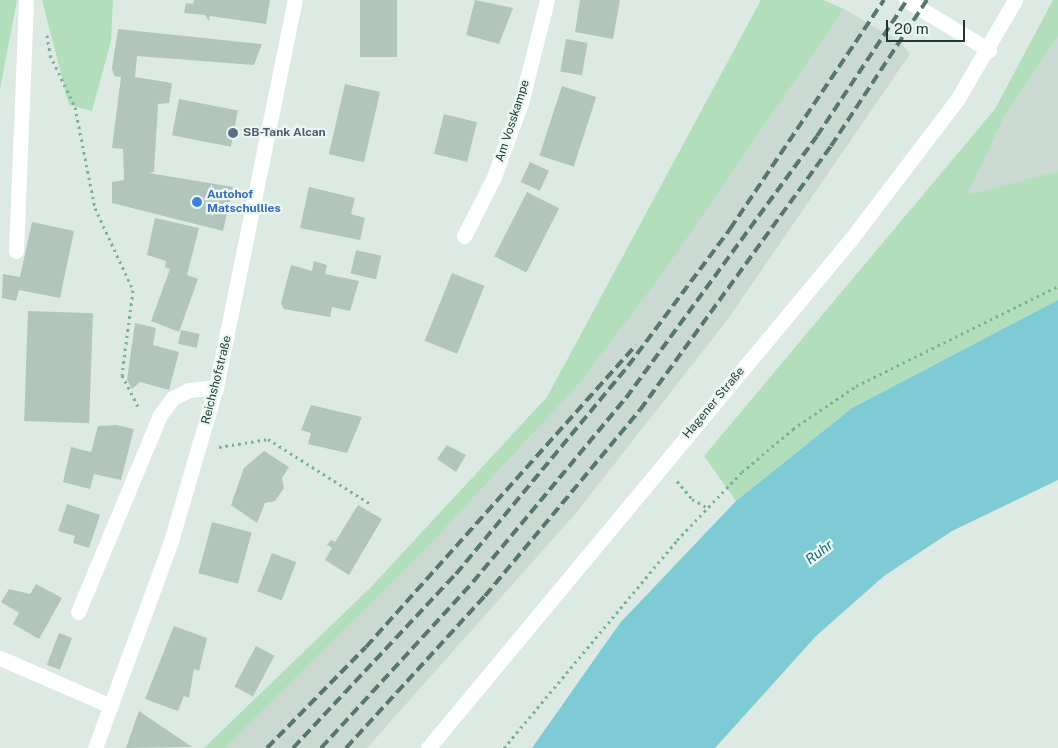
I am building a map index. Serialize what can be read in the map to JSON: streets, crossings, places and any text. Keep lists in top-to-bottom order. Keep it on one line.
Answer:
{"streets":{"street":["Am Vosskampe","Reichshofstraße","Hagener Straße"]},"water":["Ruhr"],"places":["SB-Tank Alcan","Autohof Matschullies"],"scale_bar":"20 m"}
